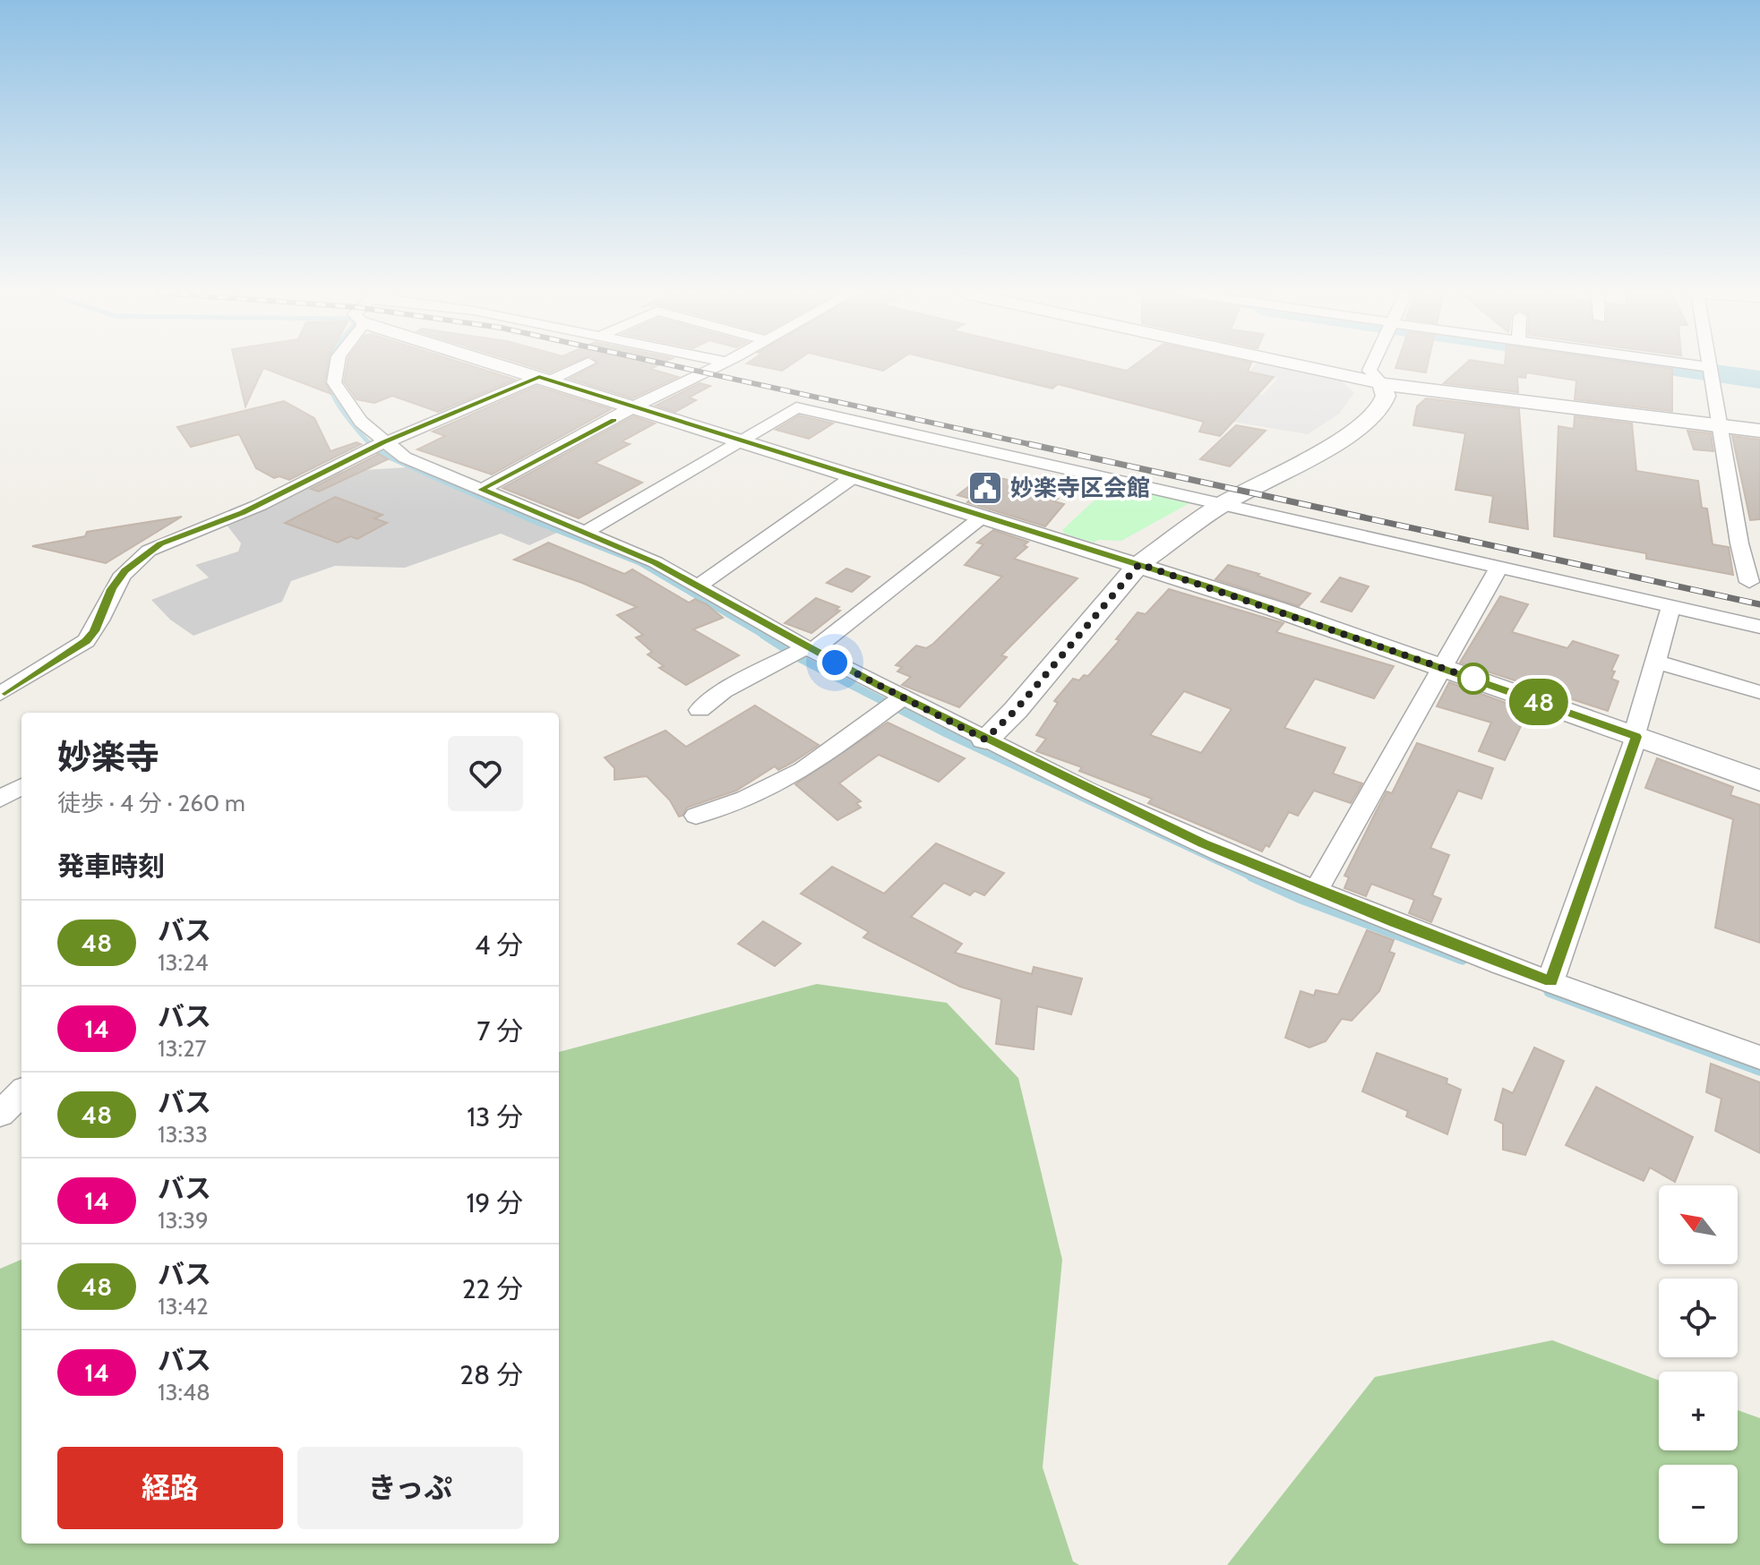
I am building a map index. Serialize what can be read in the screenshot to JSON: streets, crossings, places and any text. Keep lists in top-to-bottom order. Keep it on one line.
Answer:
{"places":{"public building":["妙楽寺区会館"]},"lines":["bus line 48"],"north":"top left","page":{"on_map":"48","heading":[["妙楽寺","徒歩 · 4 分 · 260 m"],"発車時刻"],"list":[{"mark":"48","name":"バス","note":"13:24","value":"4 分"},{"mark":"14","name":"バス","note":"13:27","value":"7 分"},{"mark":"48","name":"バス","note":"13:33","value":"13 分"},{"mark":"14","name":"バス","note":"13:39","value":"19 分"},{"mark":"48","name":"バス","note":"13:42","value":"22 分"},{"mark":"14","name":"バス","note":"13:48","value":"28 分"}],"map_buttons":["+","−"],"buttons":["経路","きっぷ"]}}
